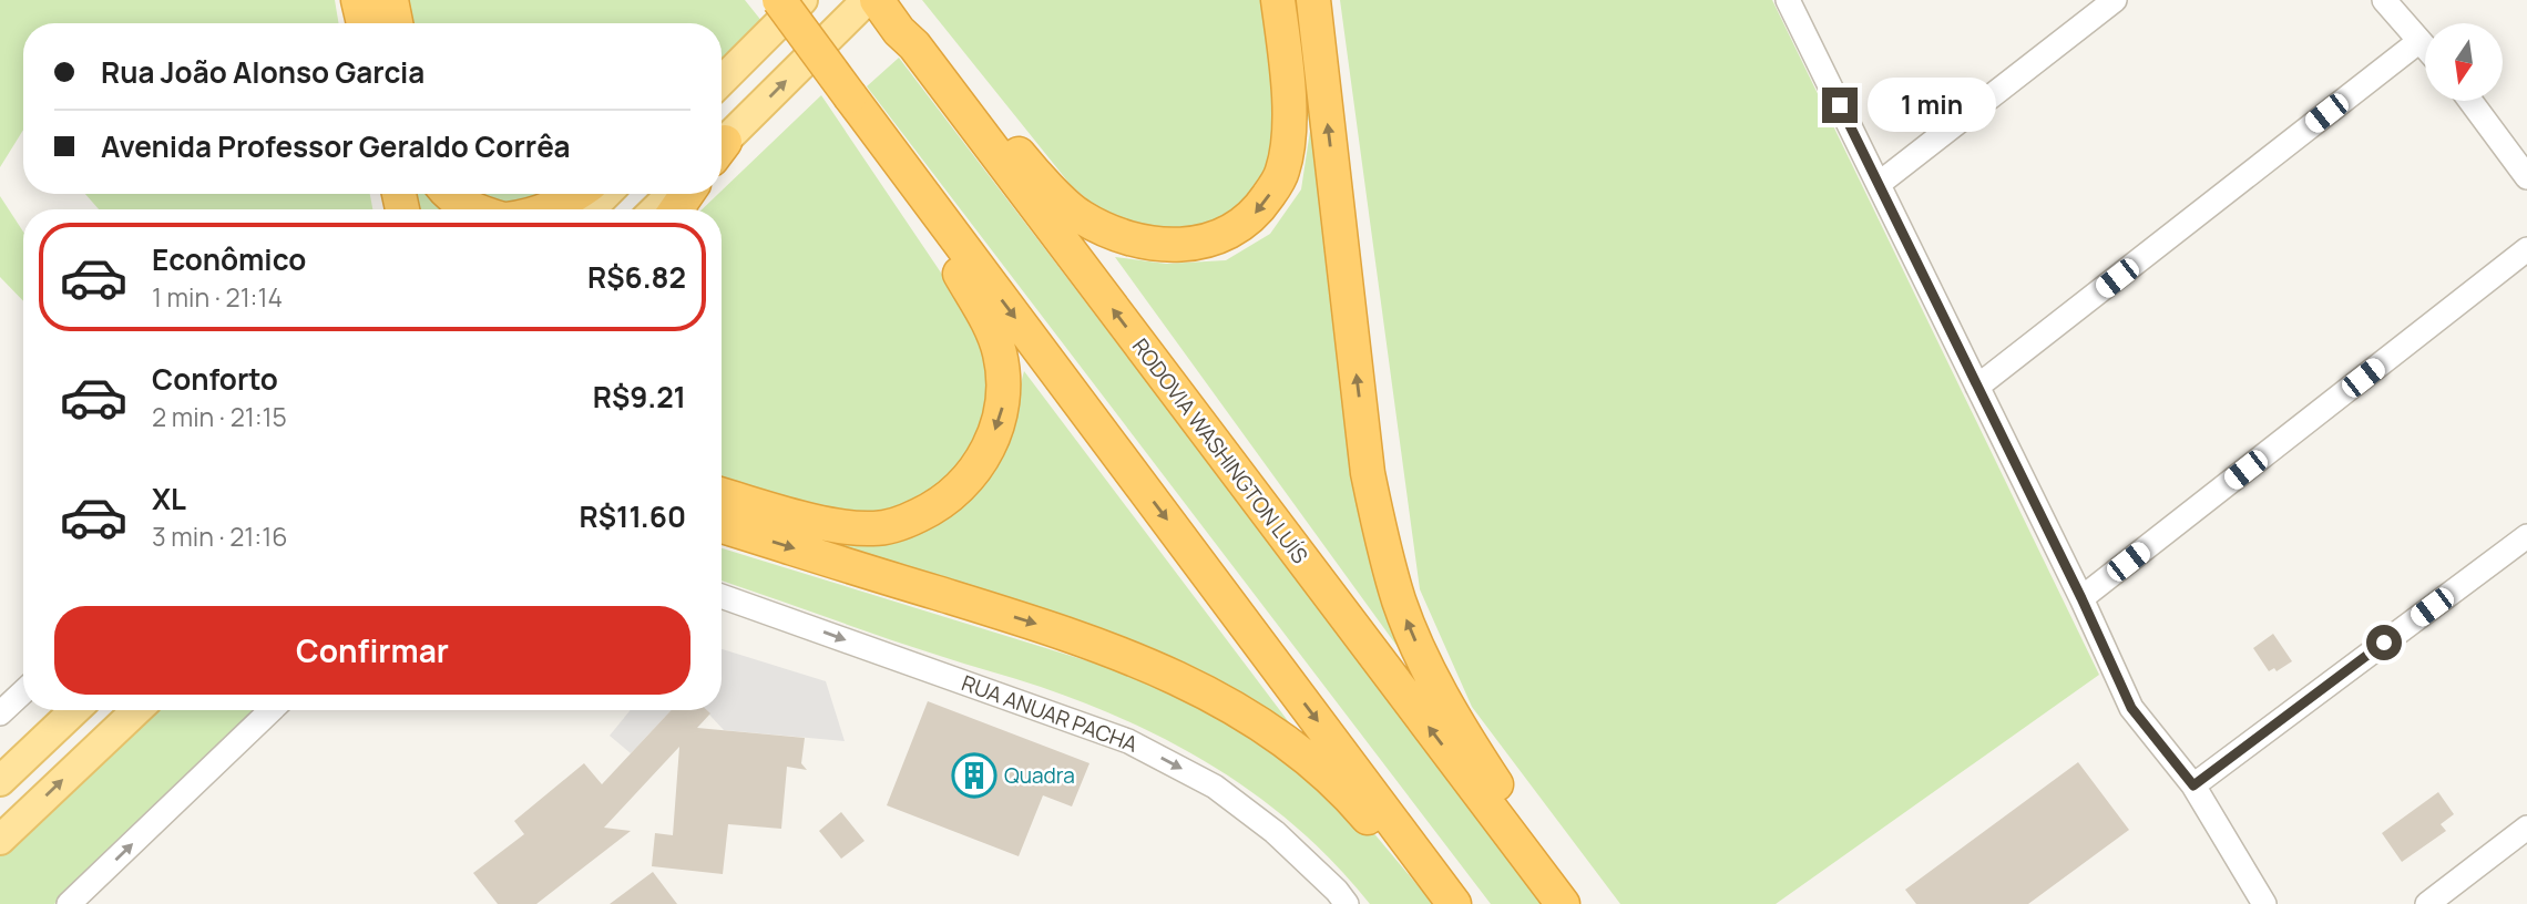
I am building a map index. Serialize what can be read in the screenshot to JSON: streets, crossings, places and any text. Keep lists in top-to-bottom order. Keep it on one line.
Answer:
{"streets":{"highway":["RODOVIA WASHINGTON LUÍS"],"street":["RUA ANUAR PACHA"]},"one_way":["RUA ANUAR PACHA"],"places":{"building":["Quadra"]},"north":"bottom","page":{"banner":["Rua João Alonso Garcia","Avenida Professor Geraldo Corrêa"],"bubble":"1 min","list":[{"name":"Econômico","note":"1 min · 21:14","value":"R$6.82"},{"name":"Conforto","note":"2 min · 21:15","value":"R$9.21"},{"name":"XL","note":"3 min · 21:16","value":"R$11.60"}],"buttons":"Confirmar"}}
